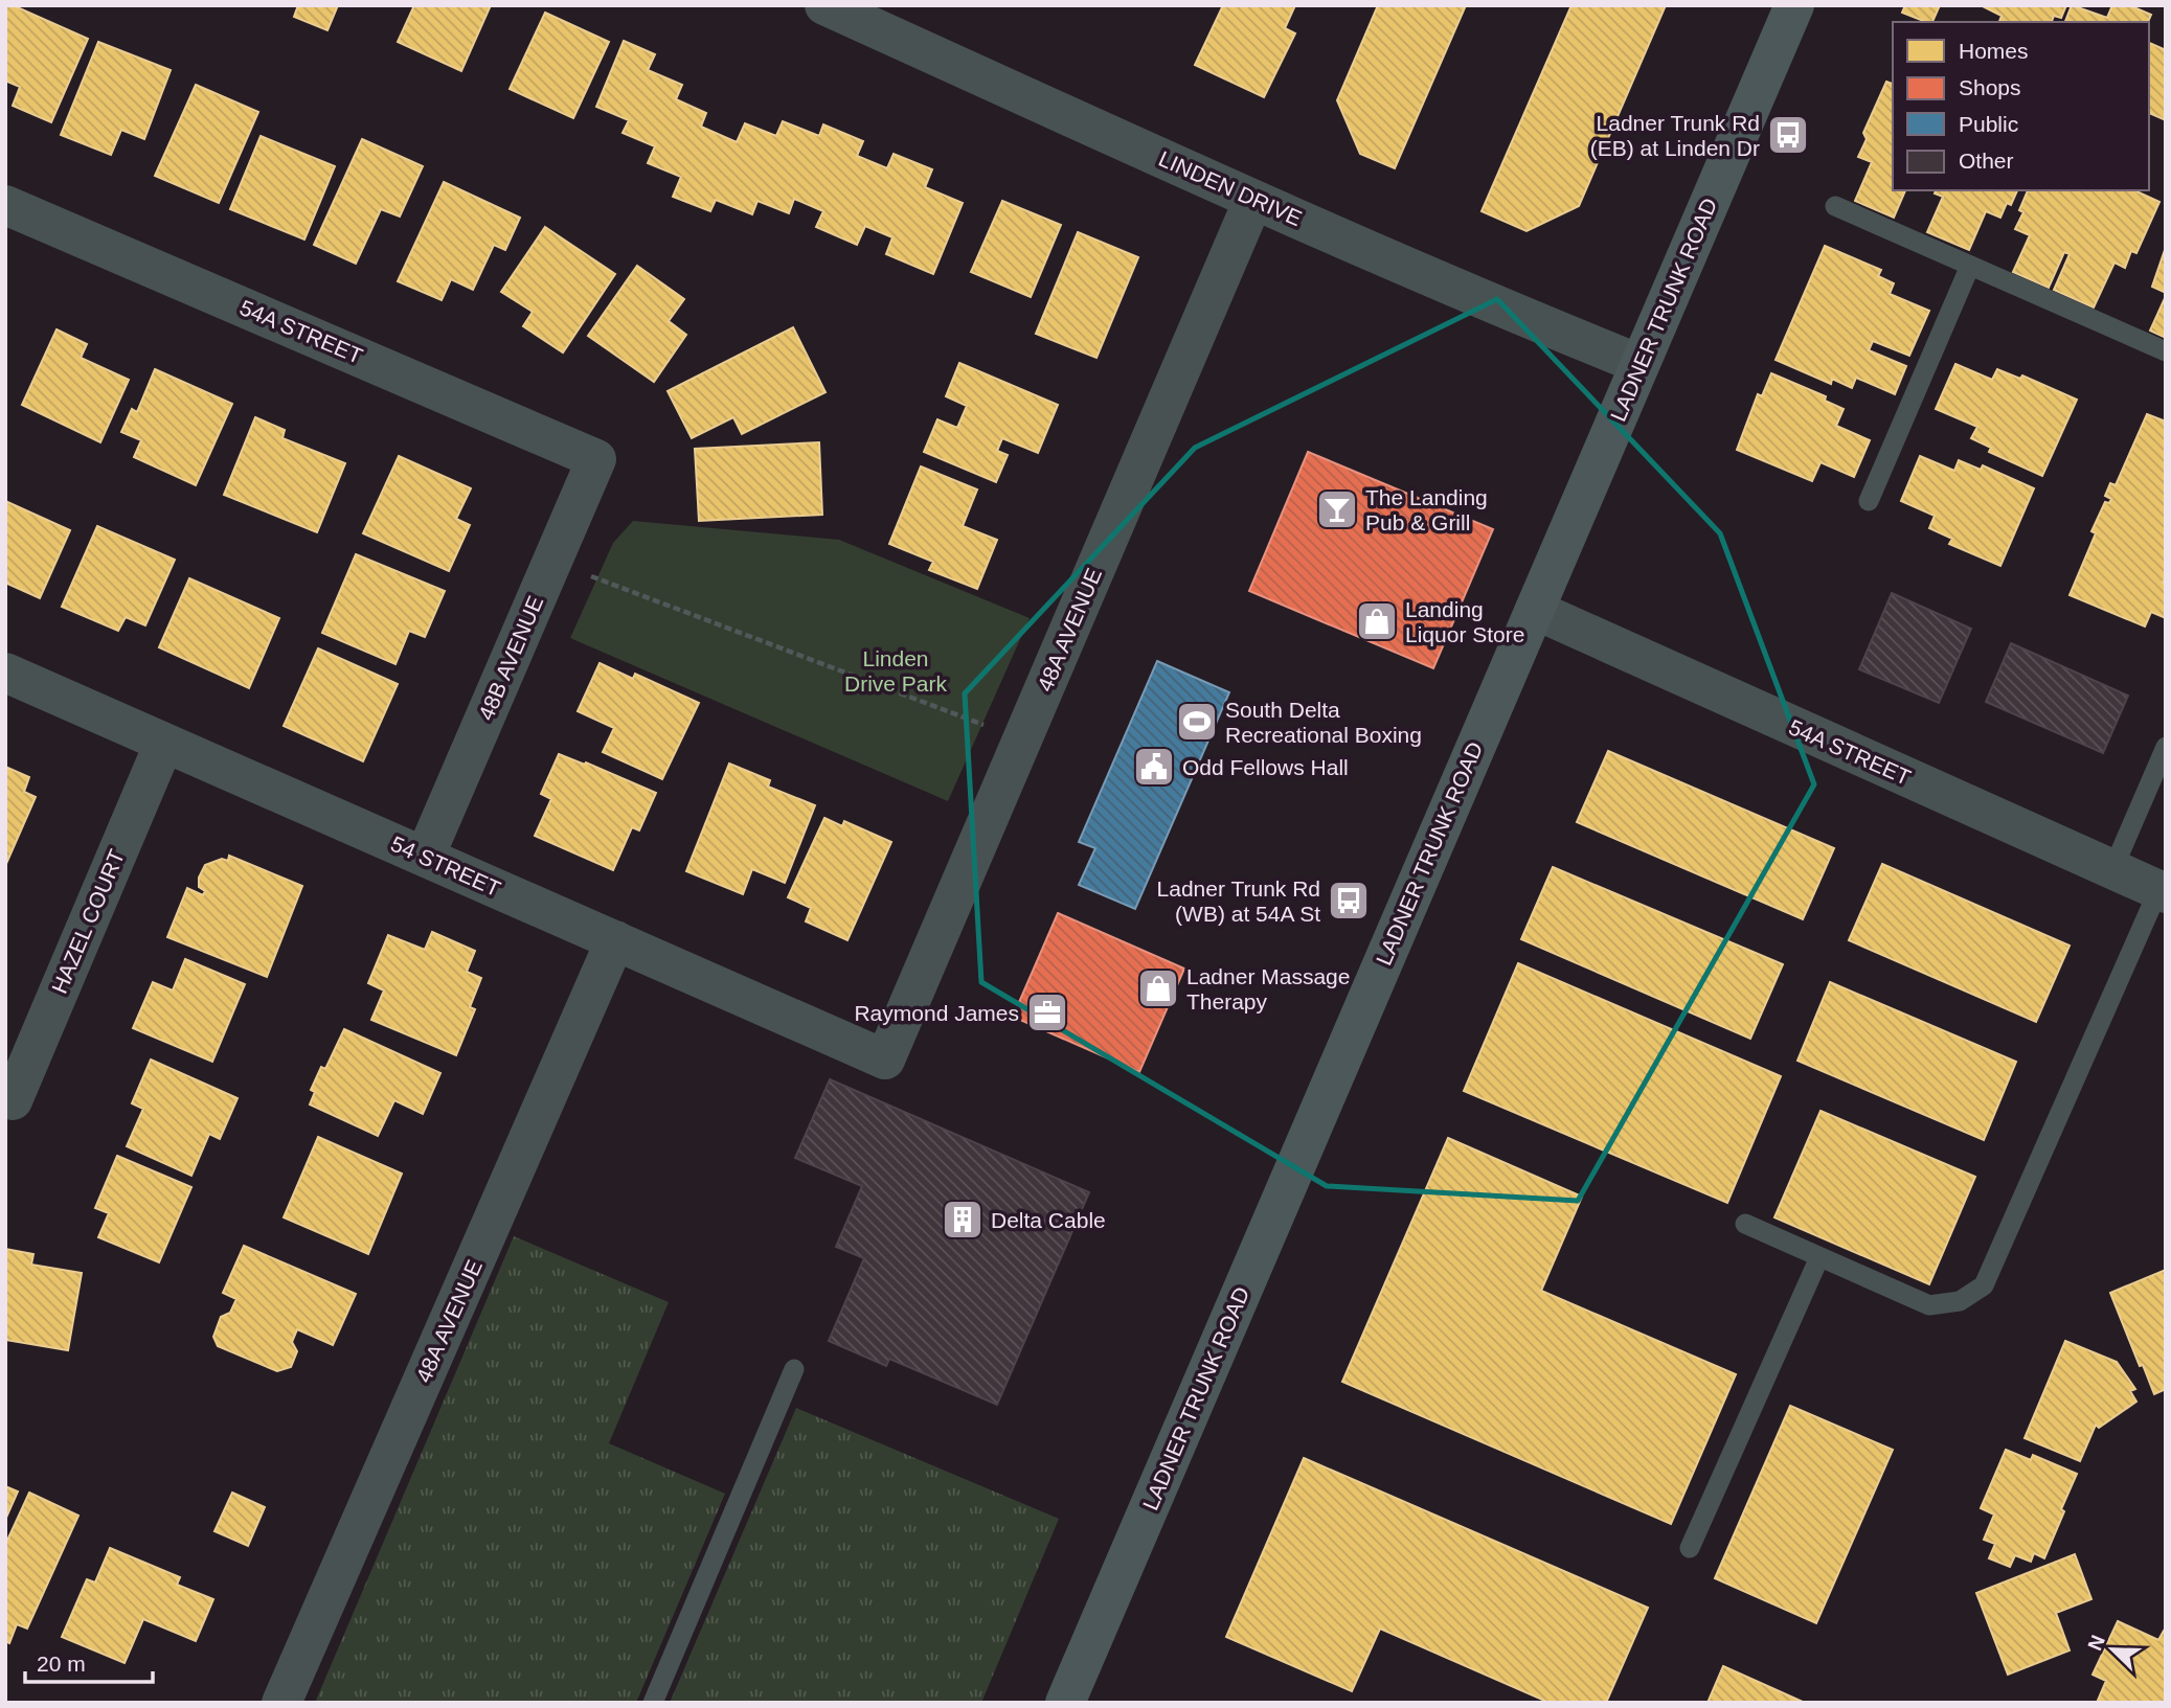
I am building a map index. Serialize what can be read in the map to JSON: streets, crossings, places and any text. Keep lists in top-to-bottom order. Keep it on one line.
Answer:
{"streets":{"main road":["LADNER TRUNK ROAD"],"street":["LINDEN DRIVE","54A STREET","48A AVENUE","48B AVENUE","54 STREET","HAZEL COURT"]},"crossings":[["LINDEN DRIVE","LADNER TRUNK ROAD"],["LINDEN DRIVE","48A AVENUE"],["LADNER TRUNK ROAD","54A STREET"],["54A STREET","48B AVENUE"],["48A AVENUE","54 STREET"],["48B AVENUE","54 STREET"],["54 STREET","HAZEL COURT"]],"parks":["Linden Drive Park"],"places":{"bus stop":["Ladner Trunk Rd (EB) at Linden Dr","Ladner Trunk Rd (WB) at 54A St"],"bar":["The Landing Pub & Grill"],"shop":["Landing Liquor Store","Ladner Massage Therapy"],"sports":["South Delta Recreational Boxing"],"public building":["Odd Fellows Hall"],"office":["Raymond James"],"building":["Delta Cable"]},"legend":["Homes","Shops","Public","Other"],"scale_bar":"20 m","north":"top left"}
